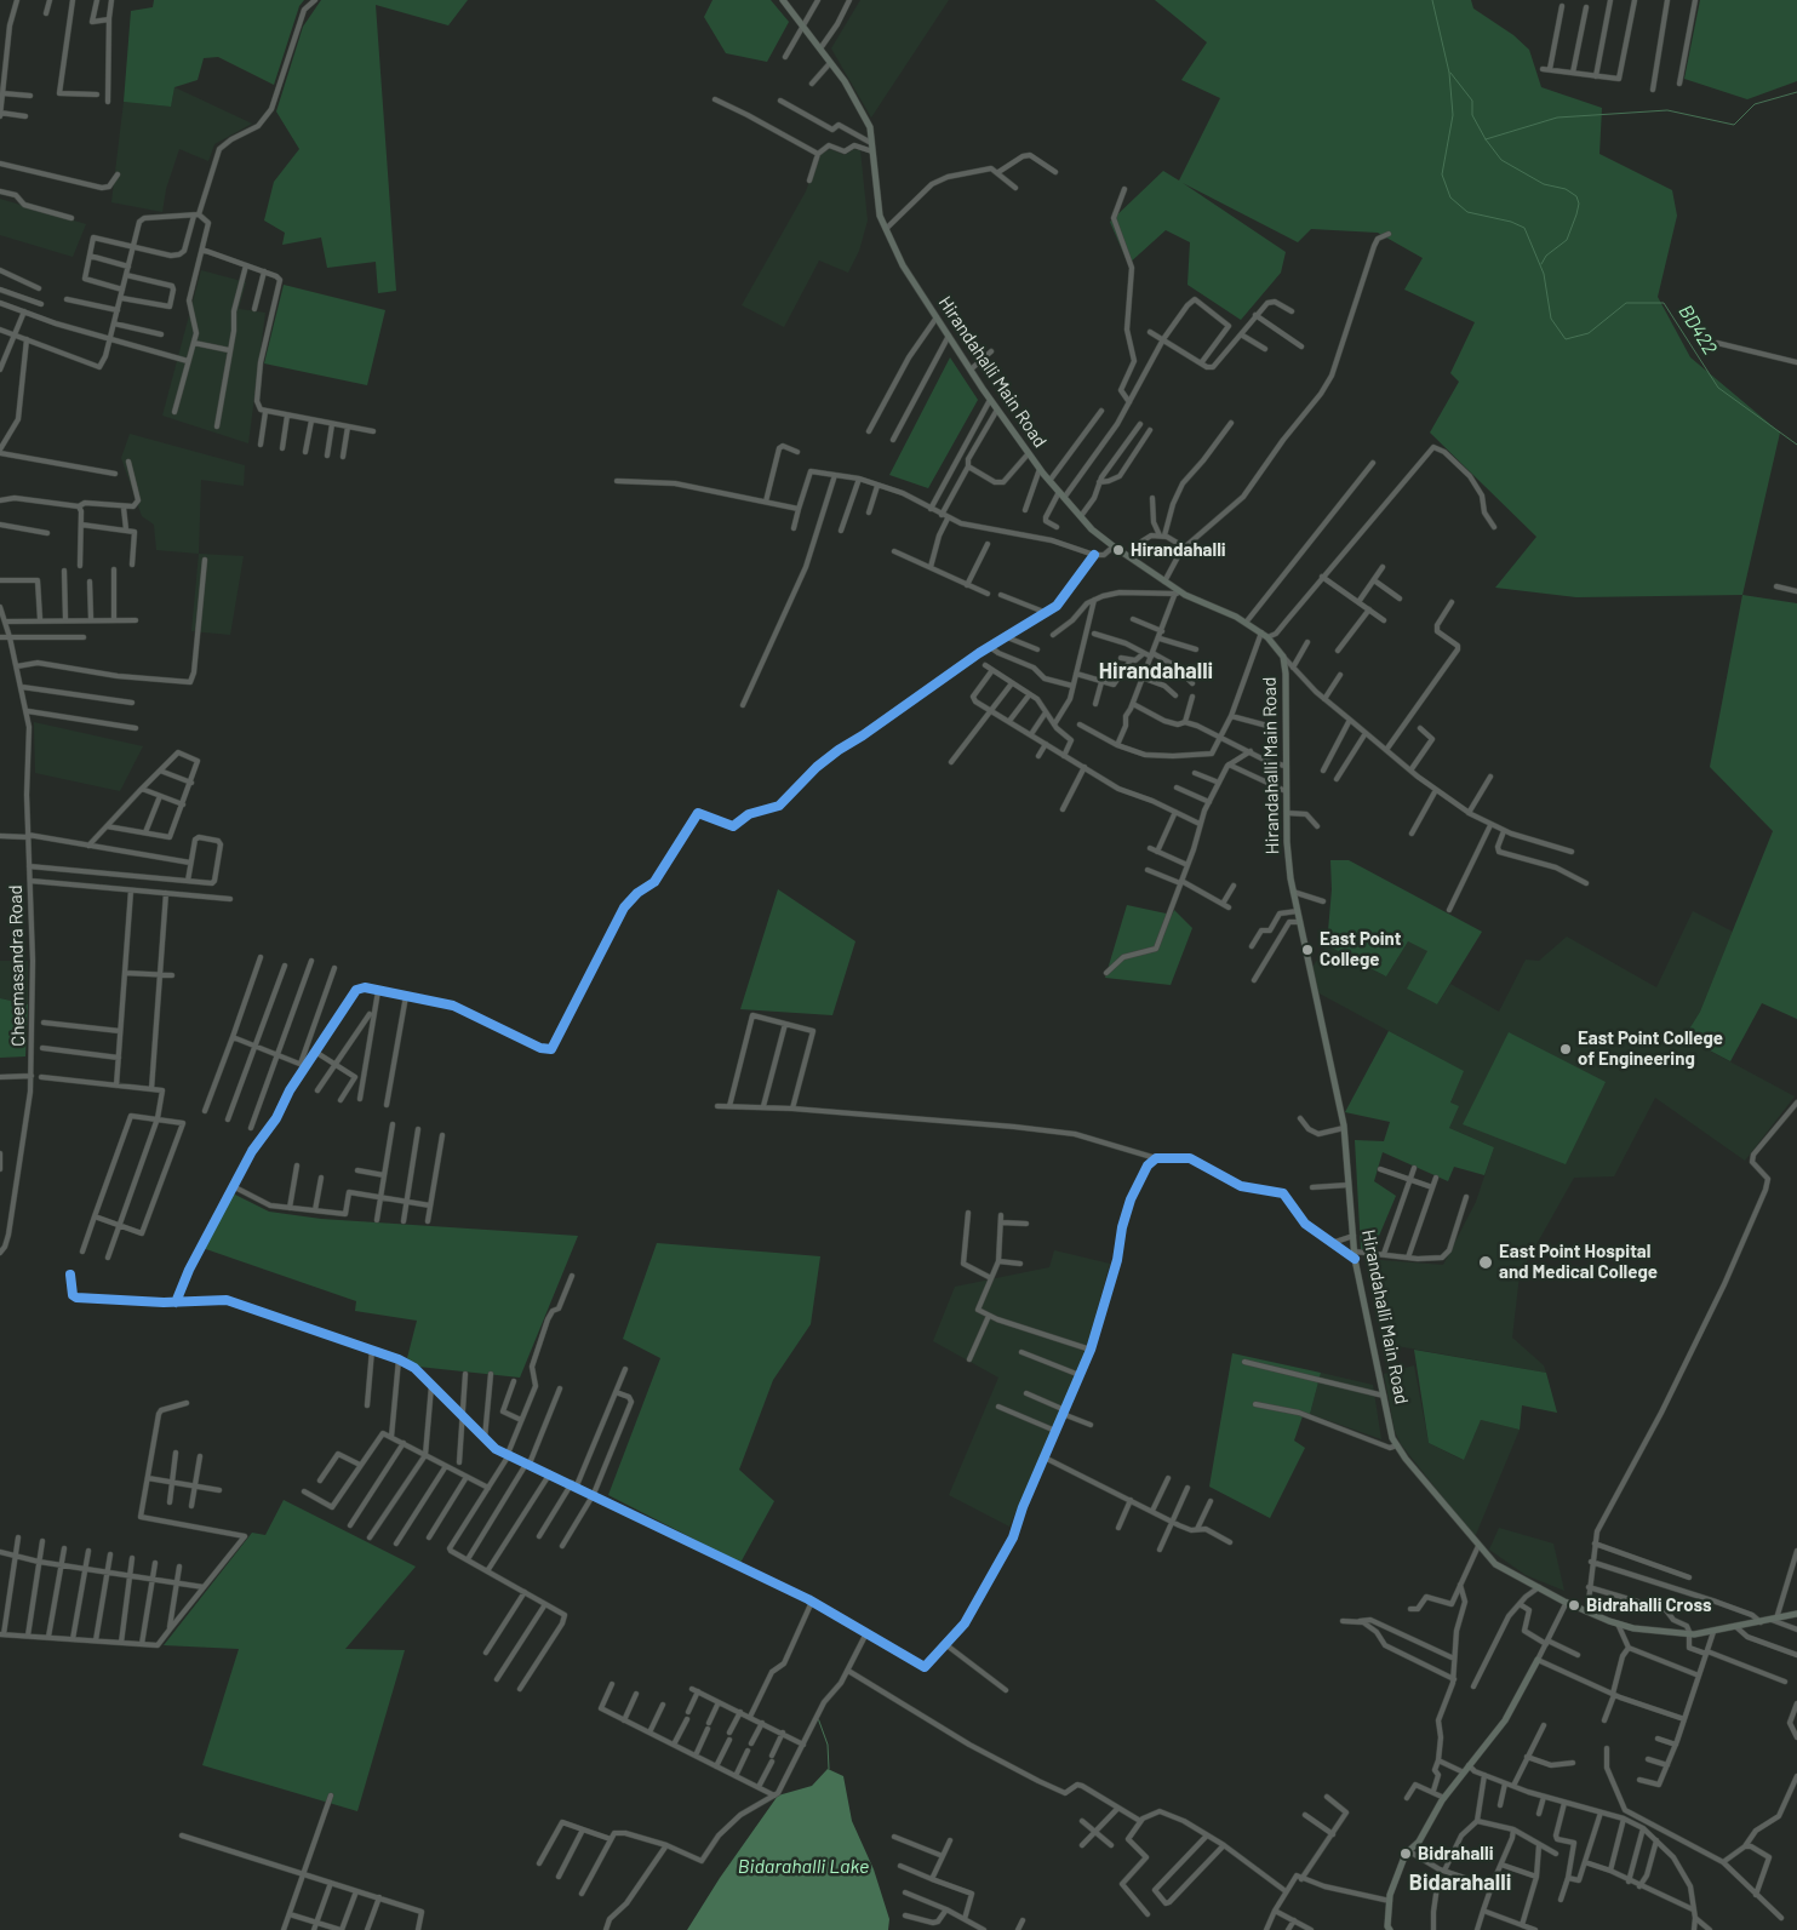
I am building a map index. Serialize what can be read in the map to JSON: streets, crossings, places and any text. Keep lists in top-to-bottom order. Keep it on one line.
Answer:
{"streets":{"main road":["Hirandahalli Main Road"],"street":["Cheemasandra Road"]},"districts":["Hirandahalli","Bidarahalli"],"water":["BD422","Bidarahalli Lake"],"places":["Hirandahalli","East Point College","East Point College of Engineering","East Point Hospital and Medical College","Bidrahalli Cross","Bidrahalli"]}
